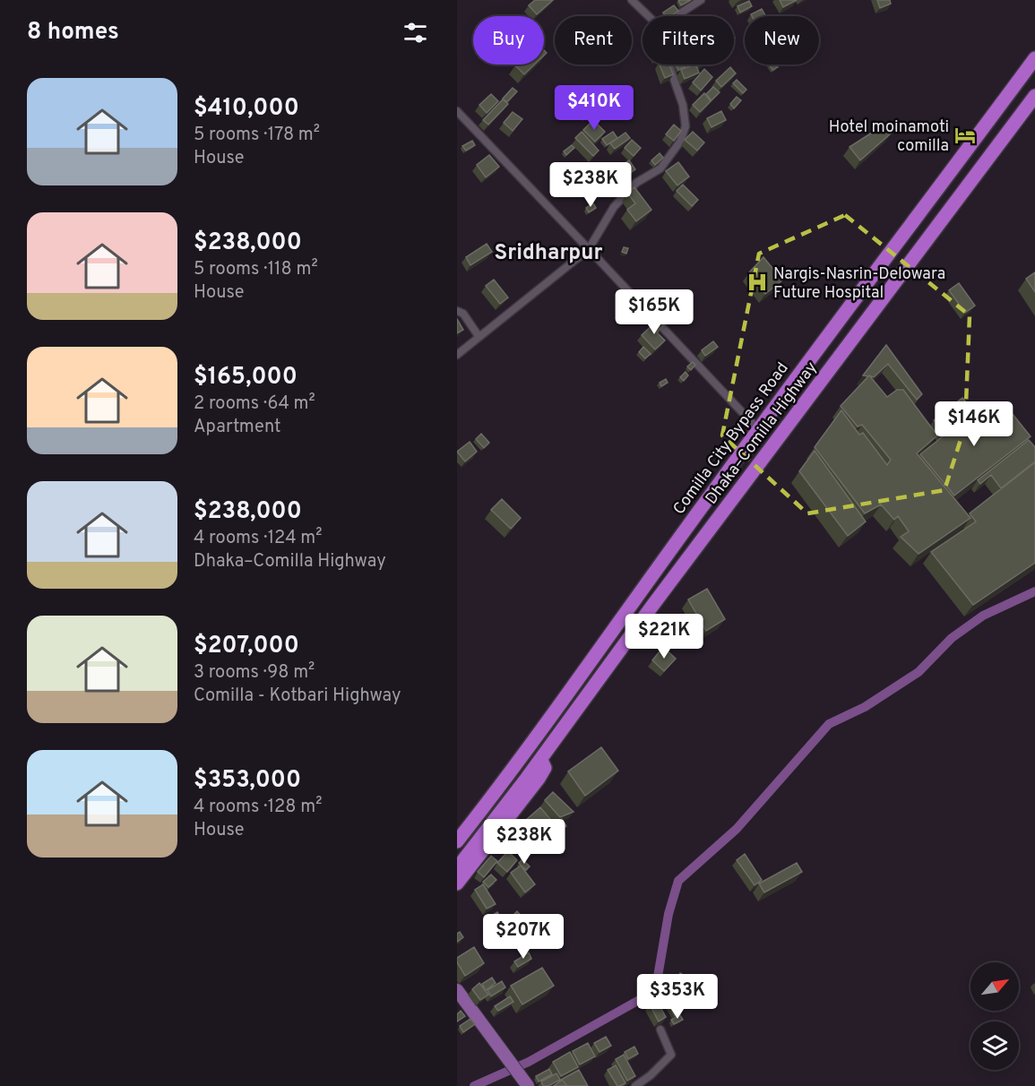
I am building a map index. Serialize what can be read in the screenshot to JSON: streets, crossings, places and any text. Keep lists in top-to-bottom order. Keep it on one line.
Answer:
{"streets":{"highway":["Dhaka–Comilla Highway","Comilla City Bypass Road"]},"districts":["Sridharpur"],"places":{"hotel":["Hotel moinamoti comilla"],"hospital":["Nargis-Nasrin-Delowara Future Hospital"]},"north":"top right","page":{"heading":"8 homes","chip":["Buy","Rent","Filters","New"],"list":[{"name":"$410,000","note":"5 rooms · 178 m² · House"},{"name":"$238,000","note":"5 rooms · 118 m² · House"},{"name":"$165,000","note":"2 rooms · 64 m² · Apartment"},{"name":"$238,000","note":"4 rooms · 124 m² · Dhaka–Comilla Highway"},{"name":"$207,000","note":"3 rooms · 98 m² · Comilla - Kotbari Highway"},{"name":"$353,000","note":"4 rooms · 128 m² · House"}],"price":["$410K","$238K","$165K","$146K","$221K","$238K","$207K","$353K"]}}
